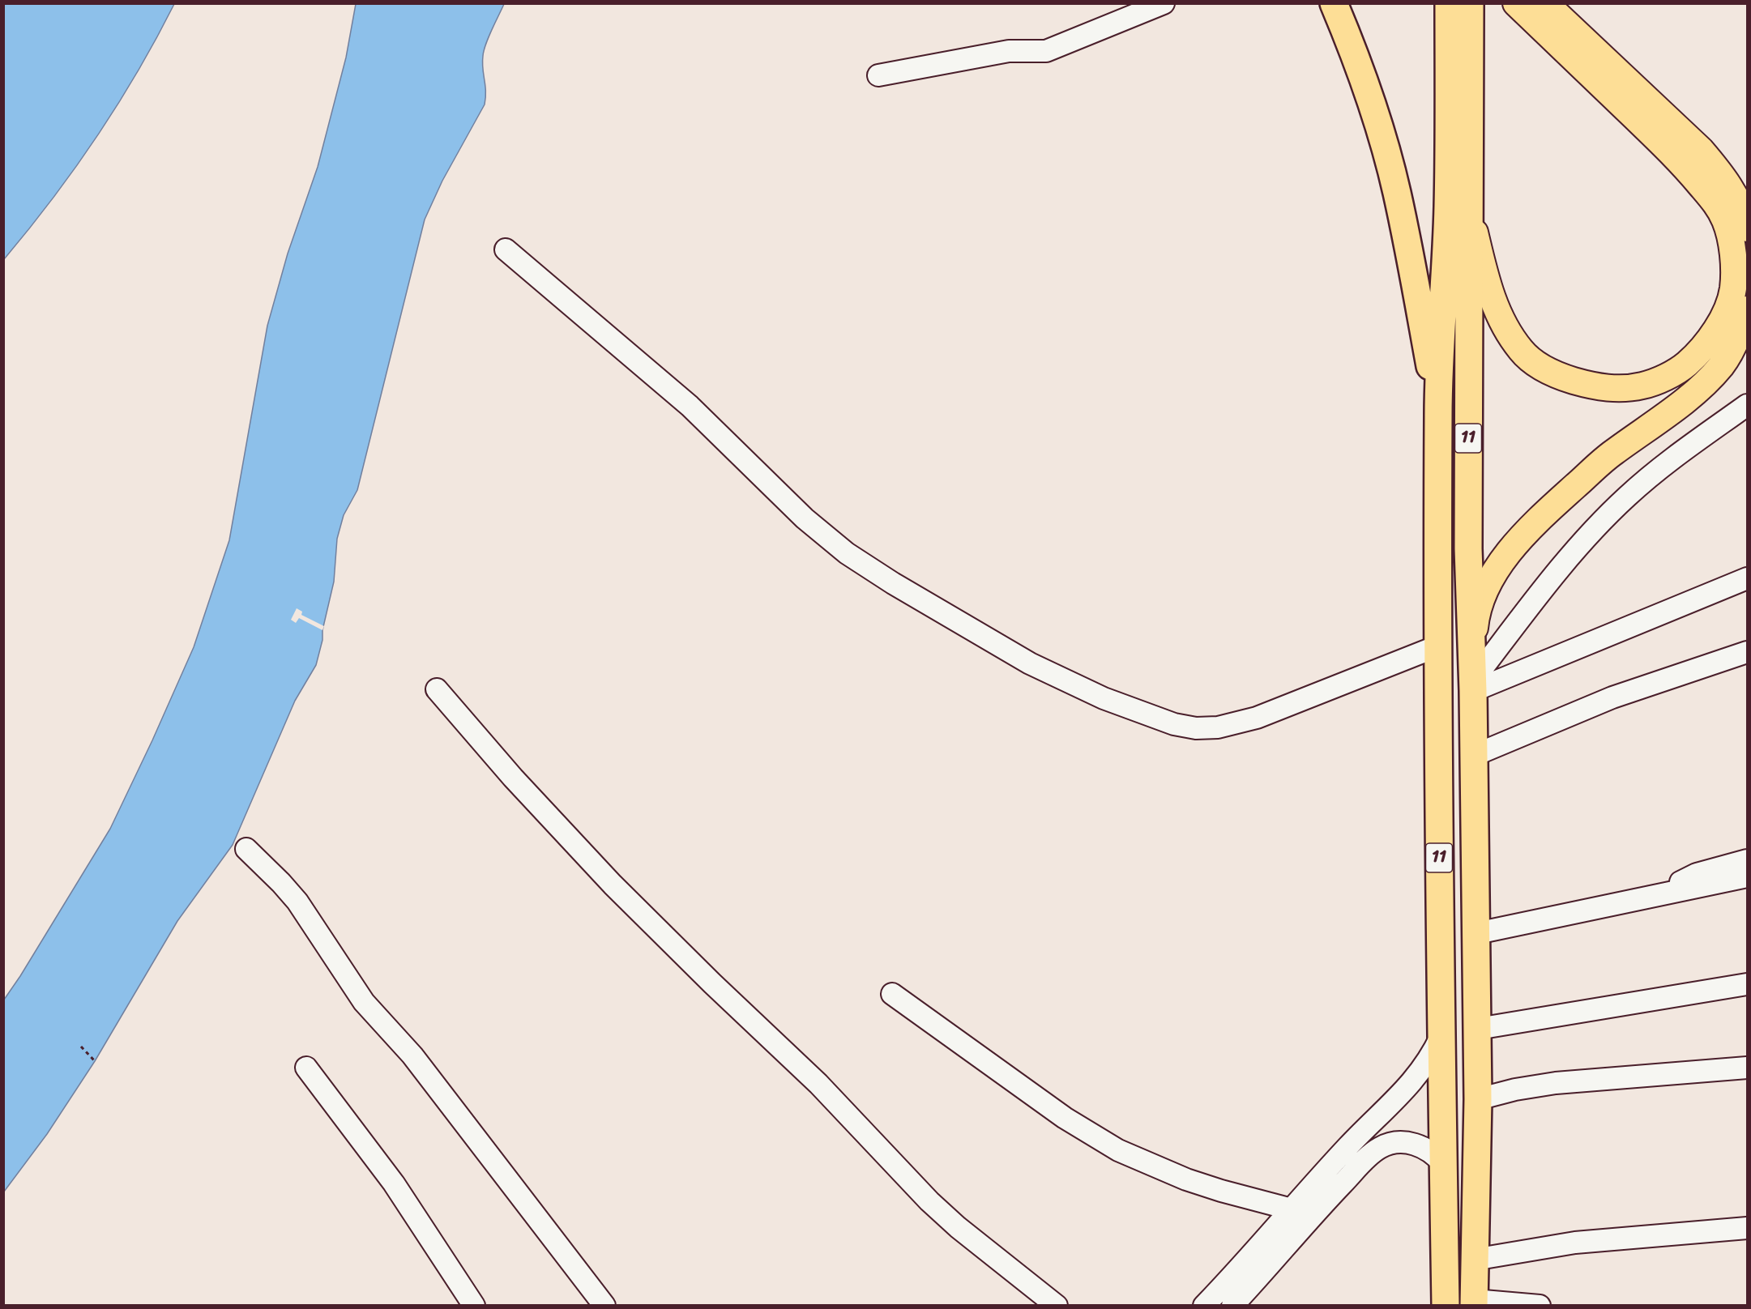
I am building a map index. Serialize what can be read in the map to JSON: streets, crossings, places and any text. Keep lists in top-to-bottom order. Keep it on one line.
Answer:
{"streets":{"highway":["11"]}}
